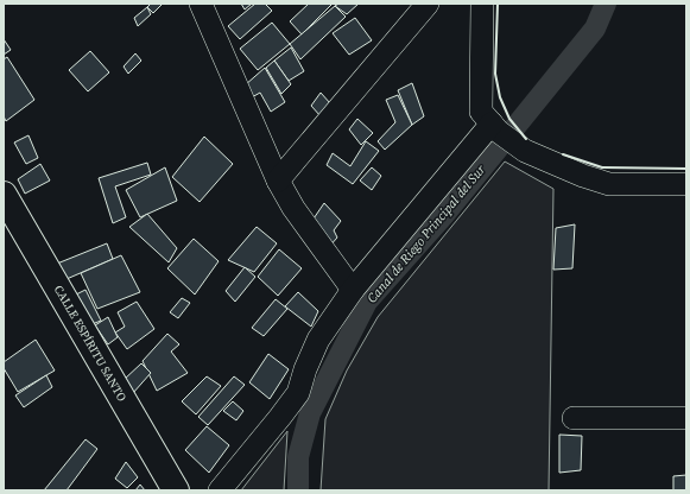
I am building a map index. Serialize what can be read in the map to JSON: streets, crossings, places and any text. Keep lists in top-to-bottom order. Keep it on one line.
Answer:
{"streets":{"main road":["CALLE ESPÍRITU SANTO"]},"water":["Canal de Riego Principal del Sur"]}
